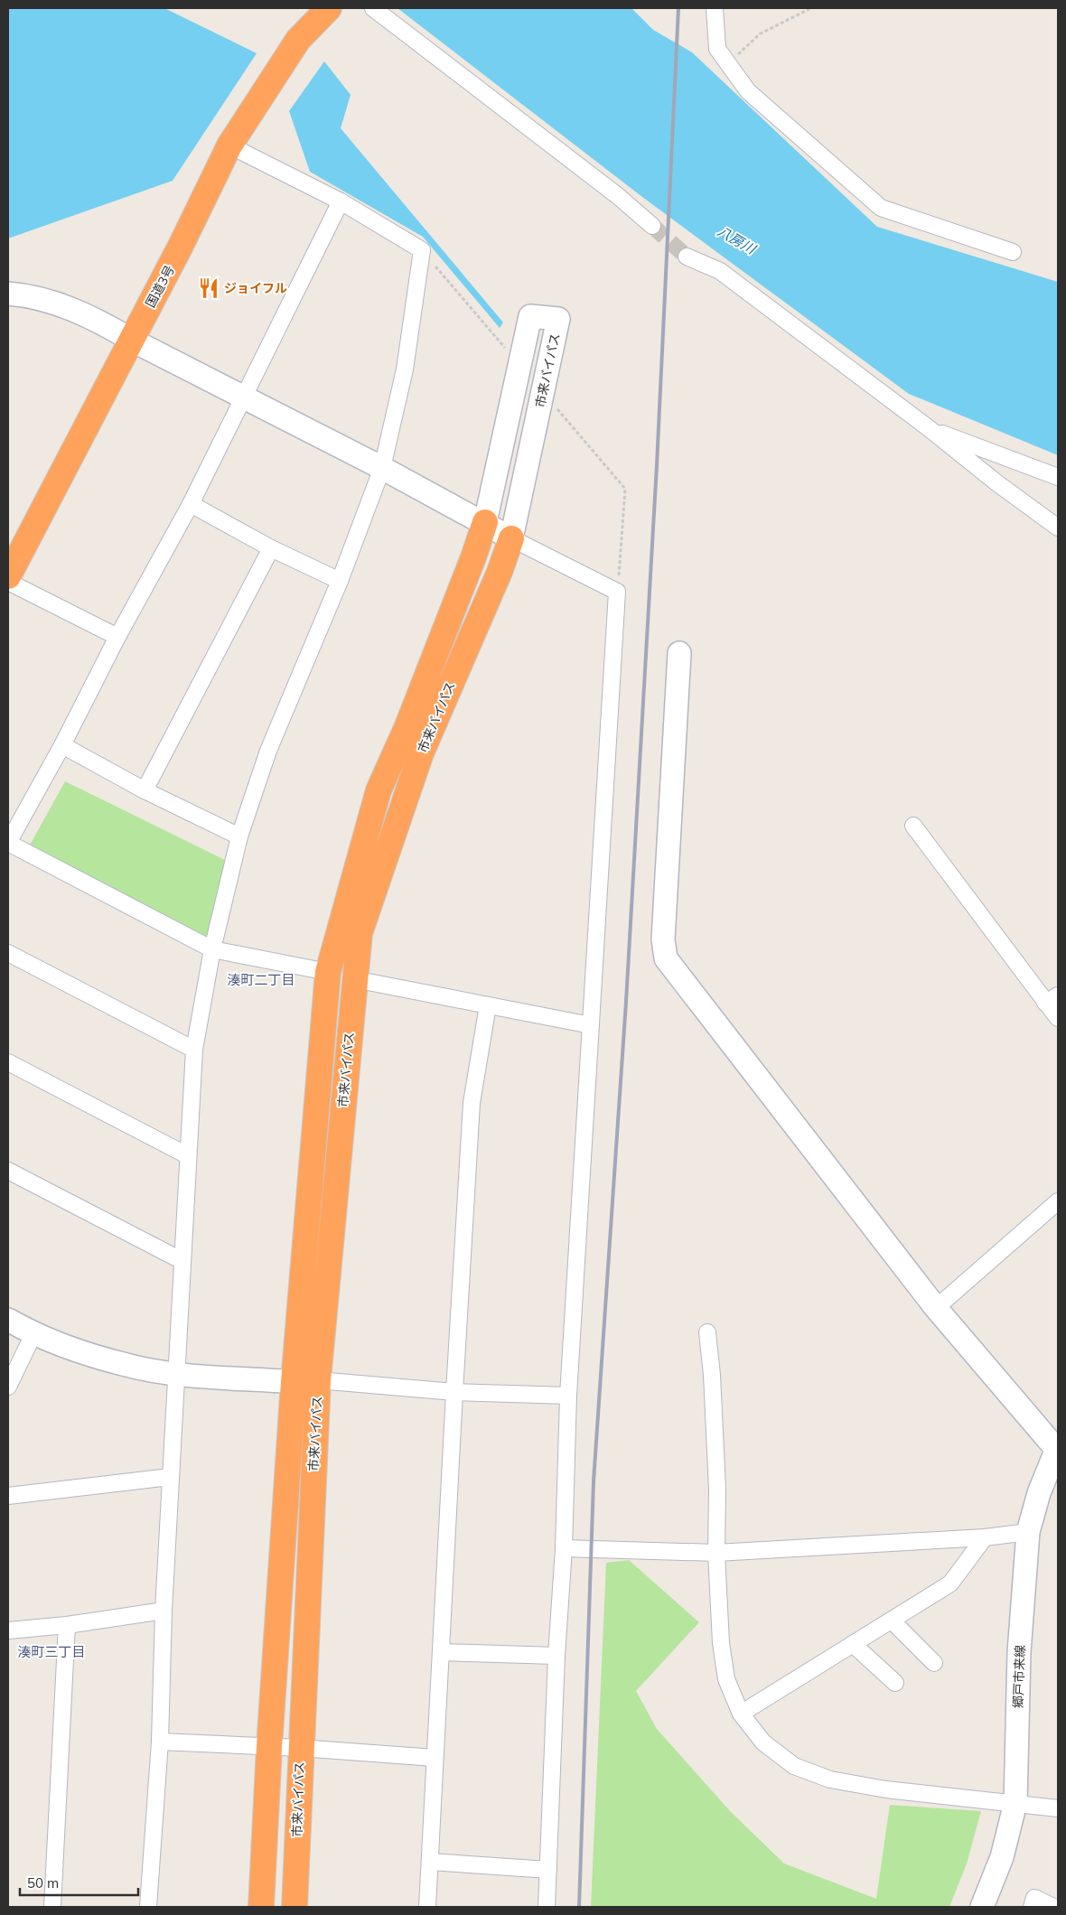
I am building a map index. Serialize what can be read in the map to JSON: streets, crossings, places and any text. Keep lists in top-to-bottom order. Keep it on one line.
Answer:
{"streets":{"highway":["国道3号","市来バイパス"],"street":["郷戸市来線"]},"districts":["湊町二丁目","湊町三丁目"],"water":["八房川"],"places":{"restaurant":["ジョイフル"]},"scale_bar":"50 m"}
